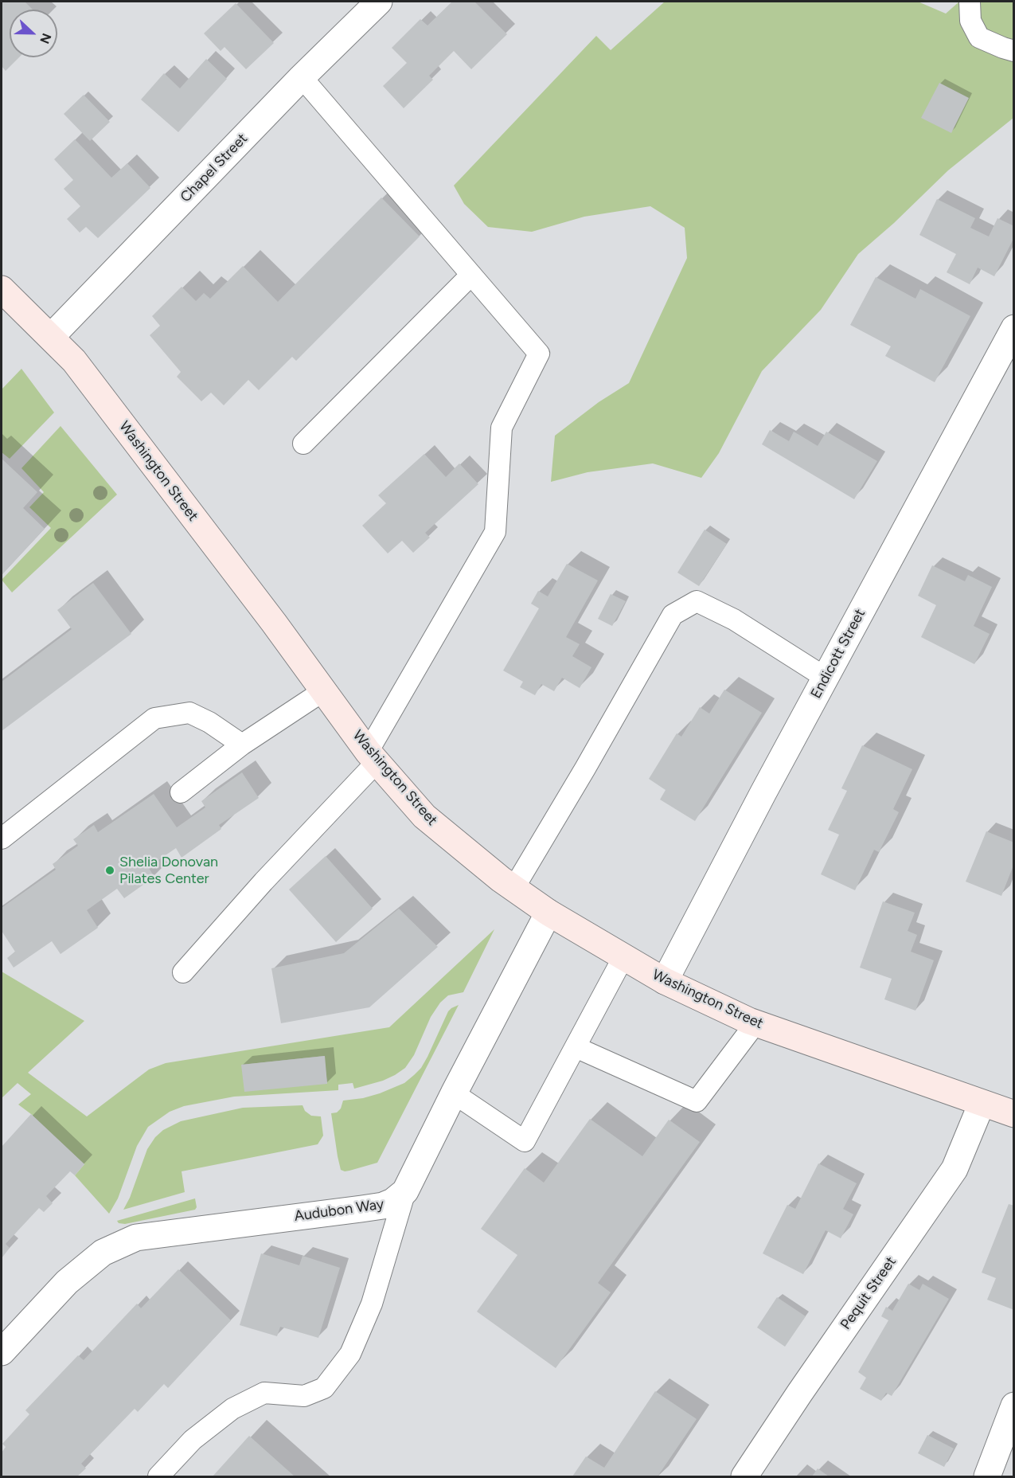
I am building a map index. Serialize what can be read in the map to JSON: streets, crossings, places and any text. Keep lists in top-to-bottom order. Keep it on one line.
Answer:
{"streets":{"main road":["Washington Street"],"street":["Chapel Street","Endicott Street","Audubon Way","Pequit Street"]},"crossings":[["Chapel Street","Washington Street"],["Washington Street","Endicott Street"],["Washington Street","Audubon Way"],["Washington Street","Pequit Street"]],"places":["Shelia Donovan Pilates Center"],"north":"right"}
